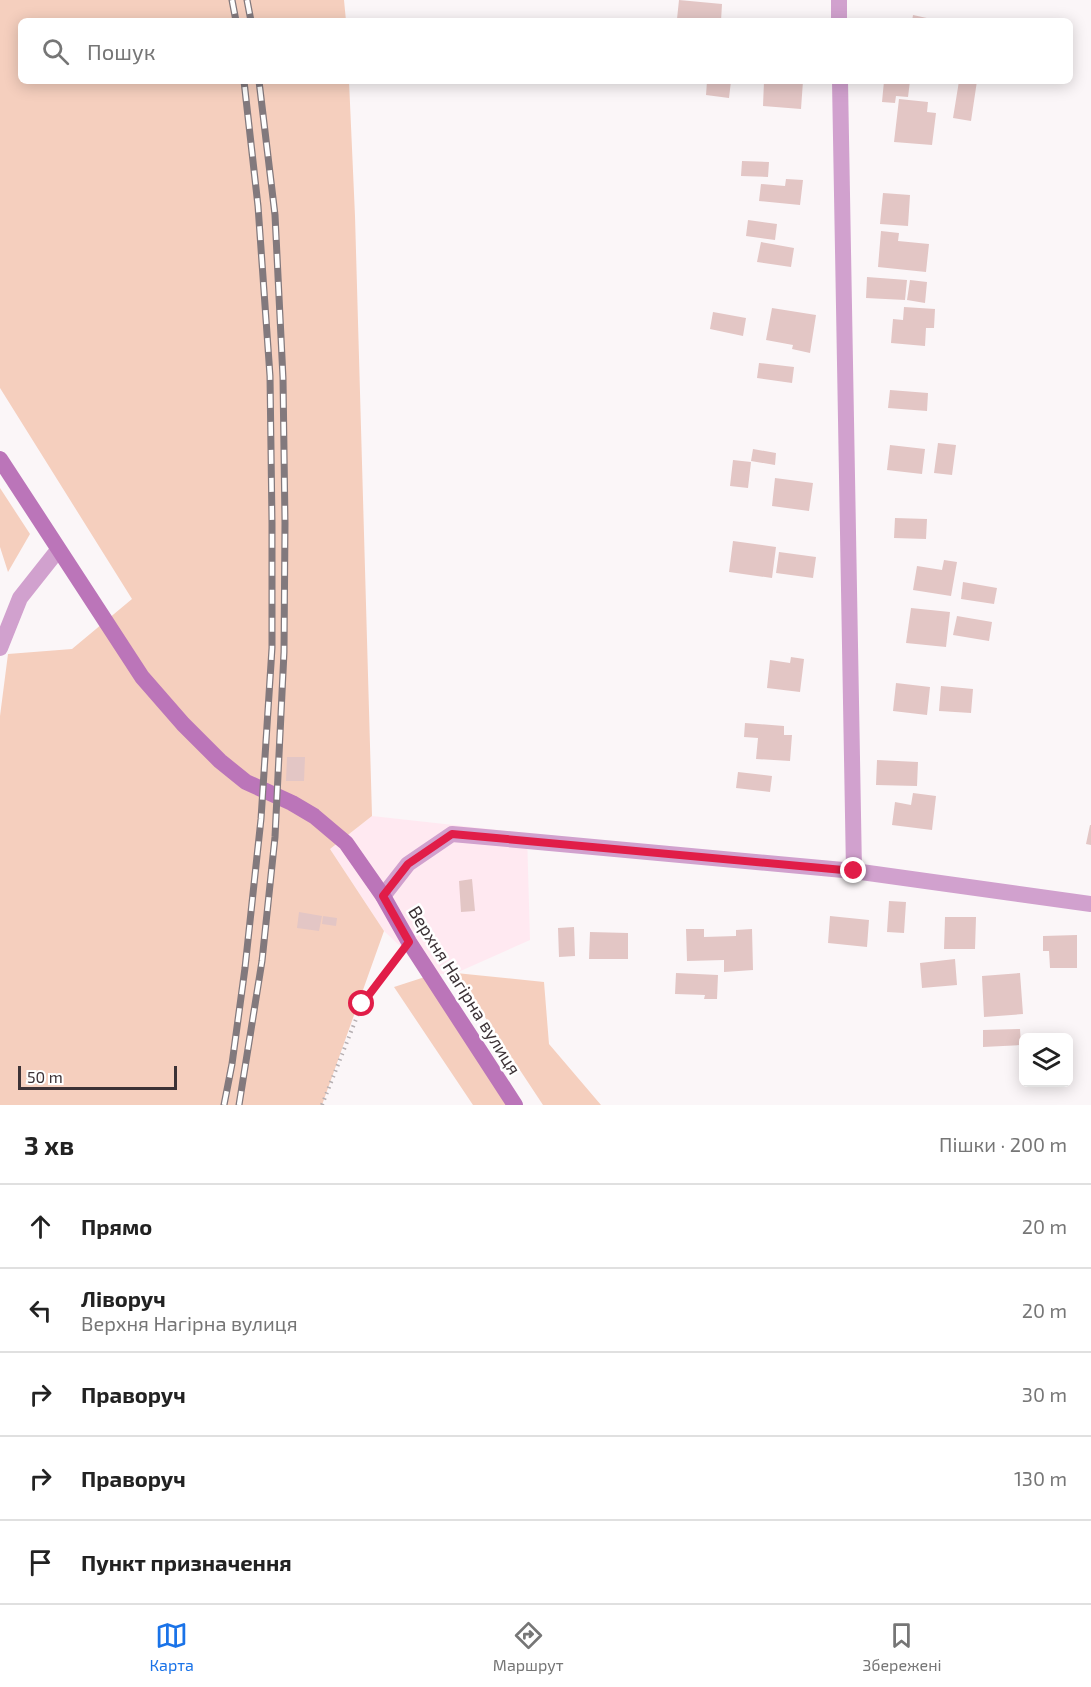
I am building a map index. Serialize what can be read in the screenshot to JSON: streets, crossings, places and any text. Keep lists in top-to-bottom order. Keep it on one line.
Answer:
{"streets":{"main road":["Верхня Нагірна вулиця"]},"scale_bar":"50 m","page":{"search":"Пошук","scale":"50 m","heading":["3 хв","Пішки · 200 m"],"list":[["Прямо","20 m"],["Ліворуч","Верхня Нагірна вулиця","20 m"],["Праворуч","30 m"],["Праворуч","130 m"],"Пункт призначення"],"nav":["Карта","Маршрут","Збережені"]}}
